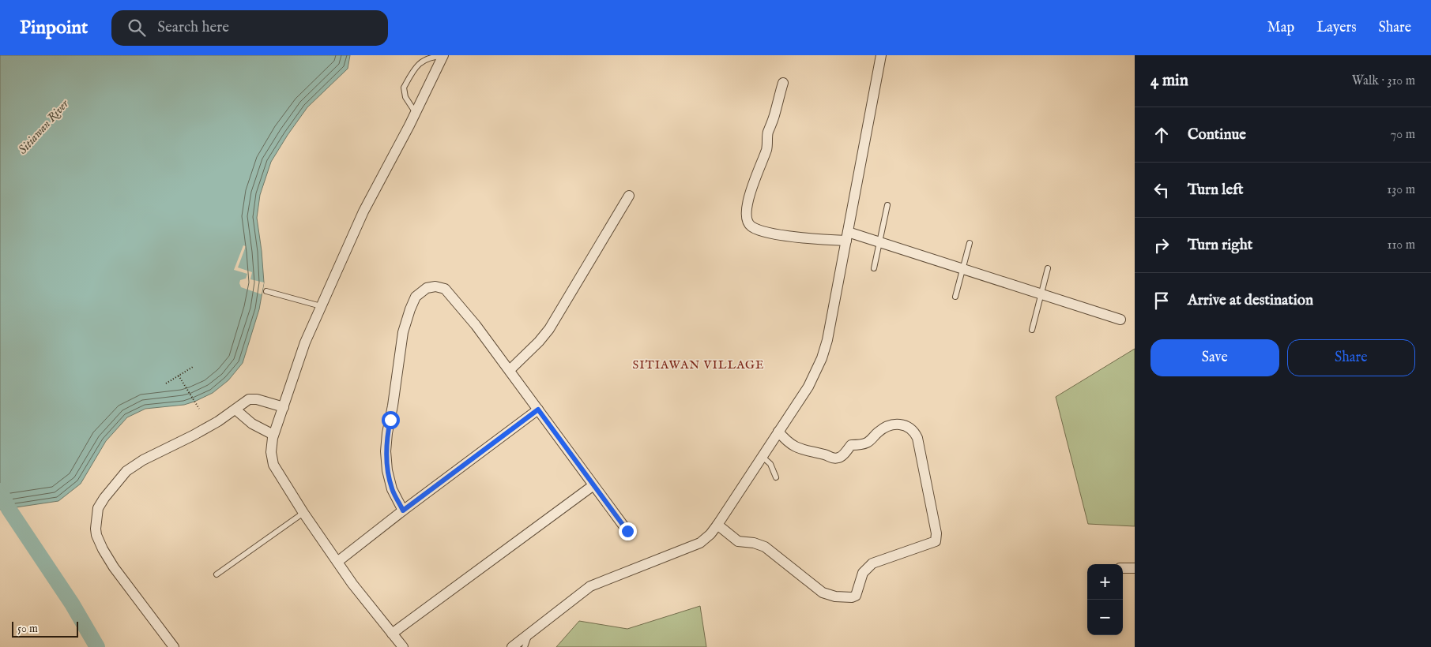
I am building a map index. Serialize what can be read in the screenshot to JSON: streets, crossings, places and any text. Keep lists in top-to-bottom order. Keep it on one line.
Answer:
{"districts":["SITIAWAN VILLAGE"],"water":["Sitiawan River"],"scale_bar":"50 m","page":{"header":"Pinpoint","search":"Search here","nav":["Map","Layers","Share"],"heading":["4 min","Walk · 310 m"],"list":[["Continue","70 m"],["Turn left","130 m"],["Turn right","110 m"],"Arrive at destination"],"buttons":["Save","Share"],"map_buttons":["+","−"],"scale":"50 m"}}
